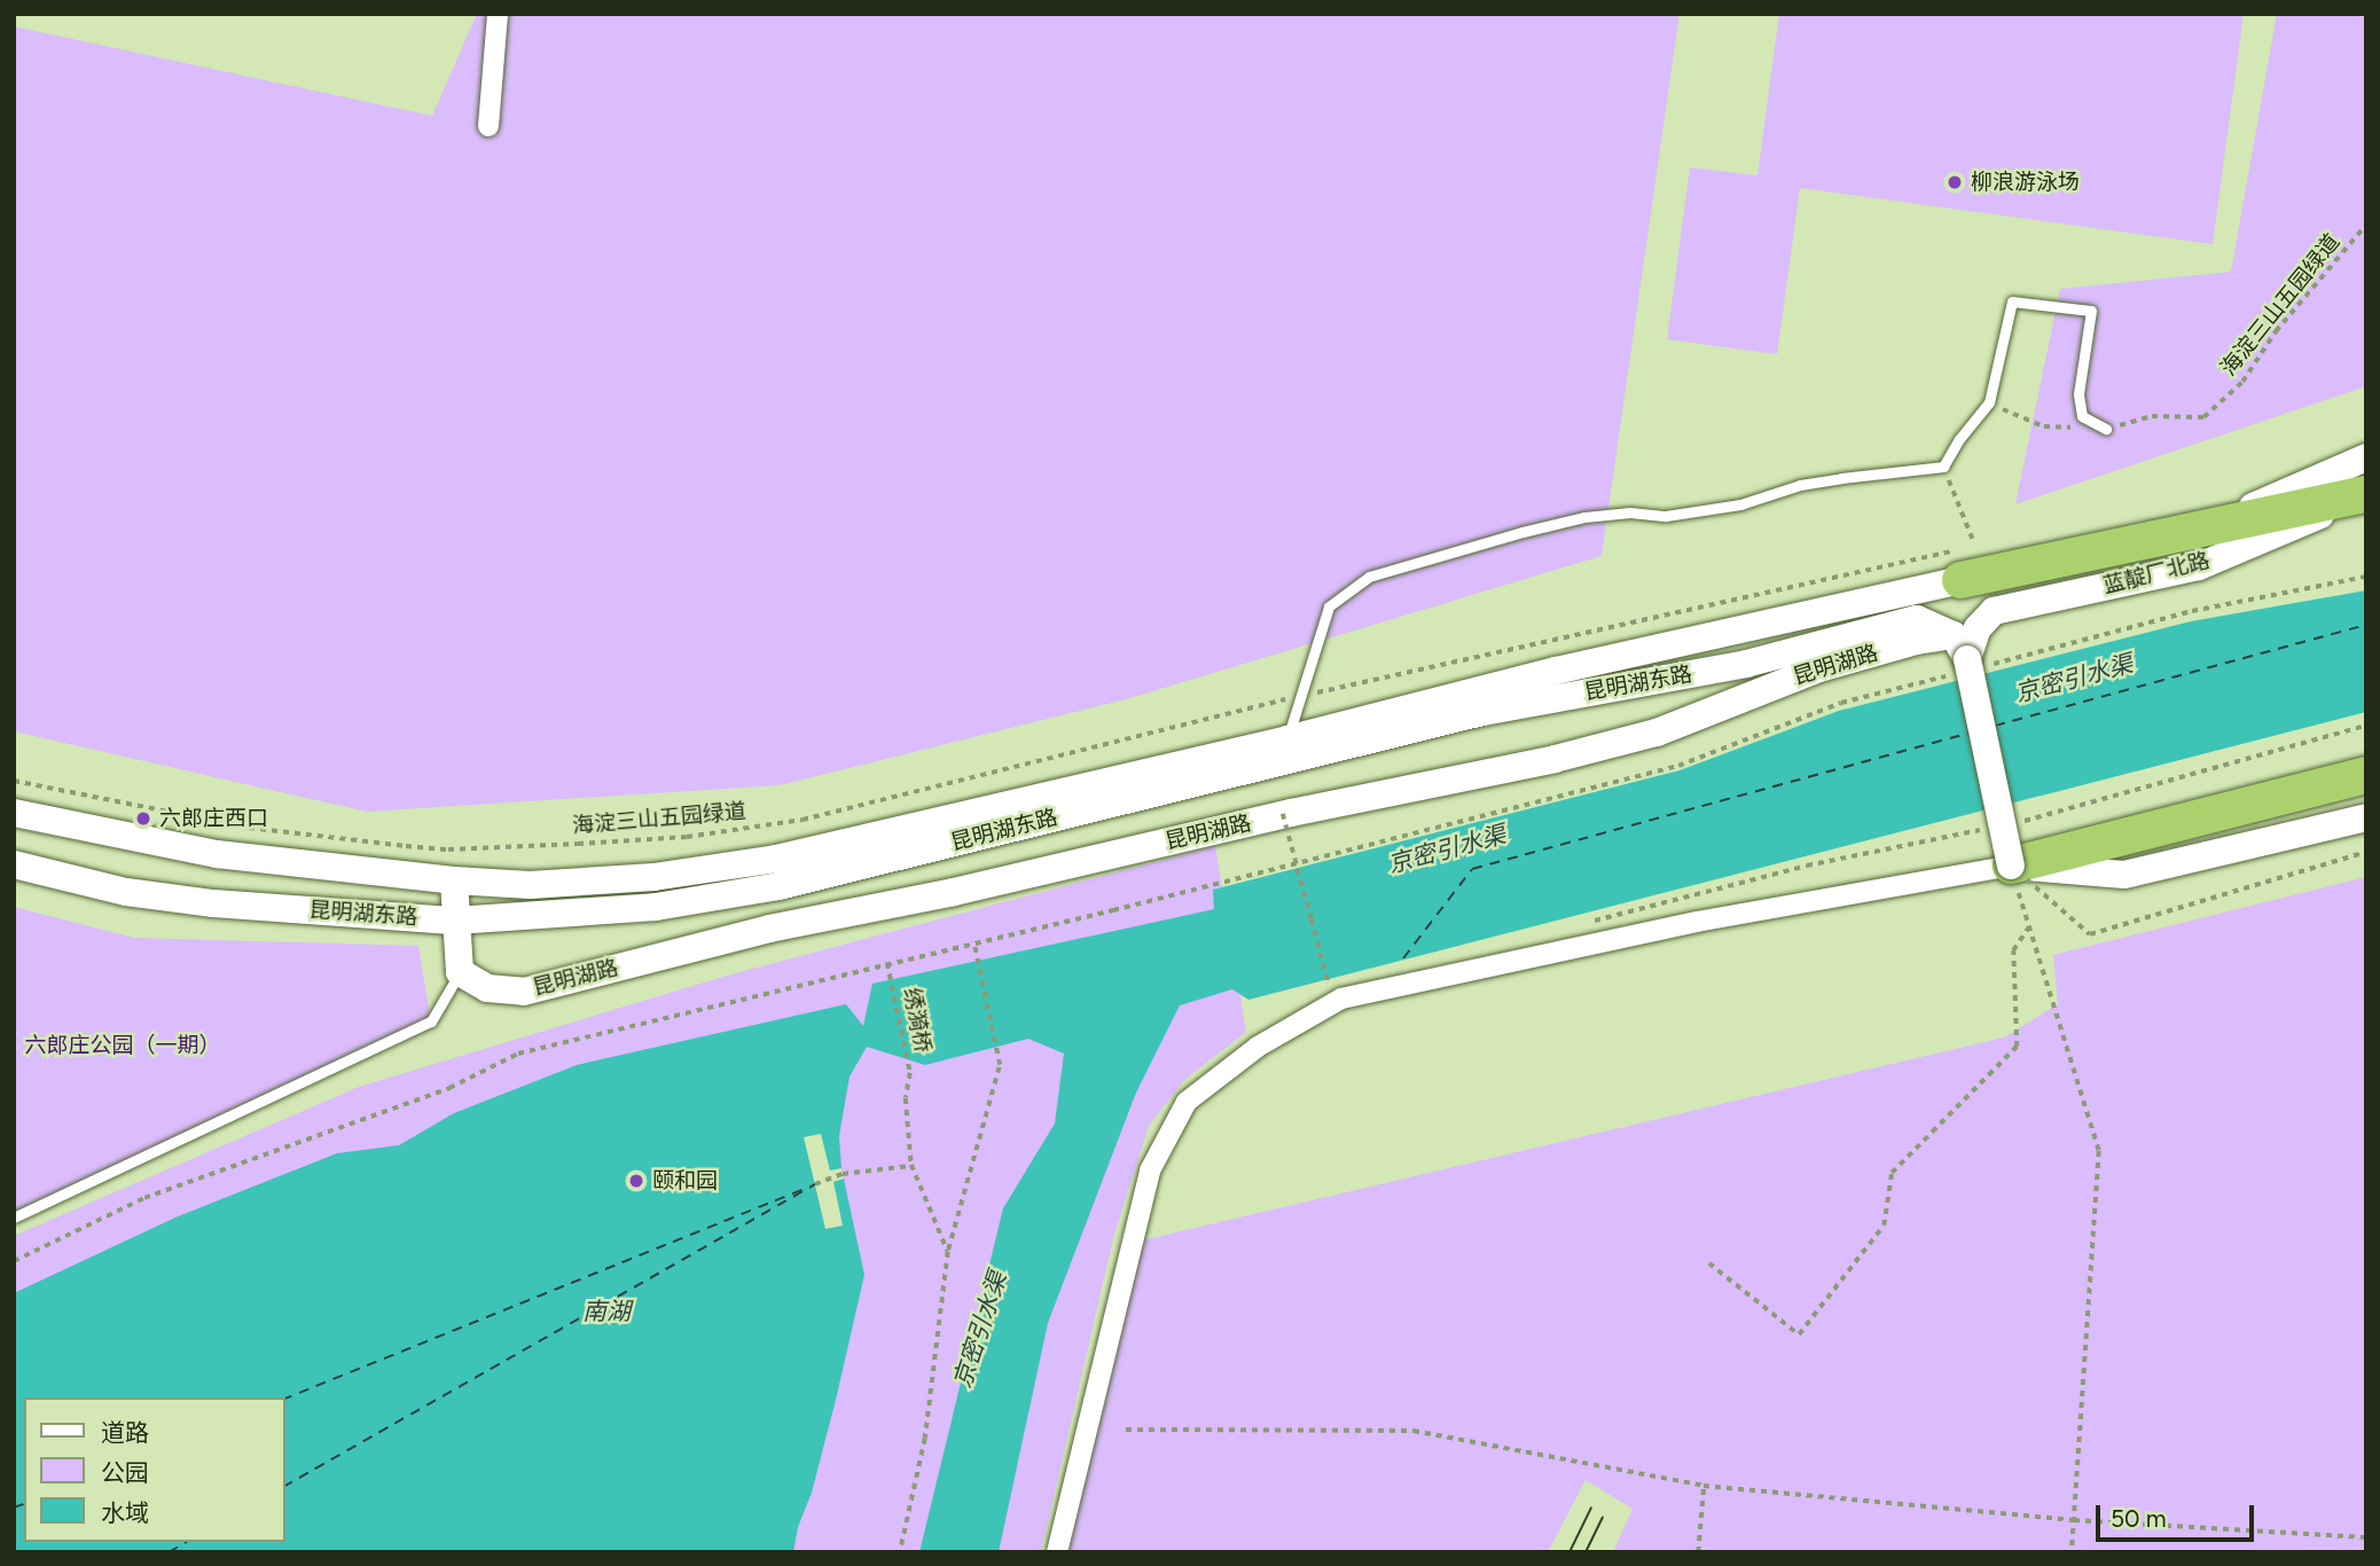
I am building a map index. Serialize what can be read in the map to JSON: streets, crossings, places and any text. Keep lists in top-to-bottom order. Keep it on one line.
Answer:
{"streets":{"highway":["蓝靛厂北路"],"main road":["昆明湖路","昆明湖东路"],"path":["海淀三山五园绿道","绣漪桥"]},"crossings":[["海淀三山五园绿道","蓝靛厂北路"],["海淀三山五园绿道","昆明湖东路"],["蓝靛厂北路","昆明湖路"],["蓝靛厂北路","昆明湖东路"],["昆明湖路","昆明湖东路"]],"water":["京密引水渠","南湖"],"parks":["六郎庄公园（一期）"],"places":["柳浪游泳场","六郎庄西口","颐和园"],"legend":["道路","公园","水域"],"scale_bar":"50 m"}
